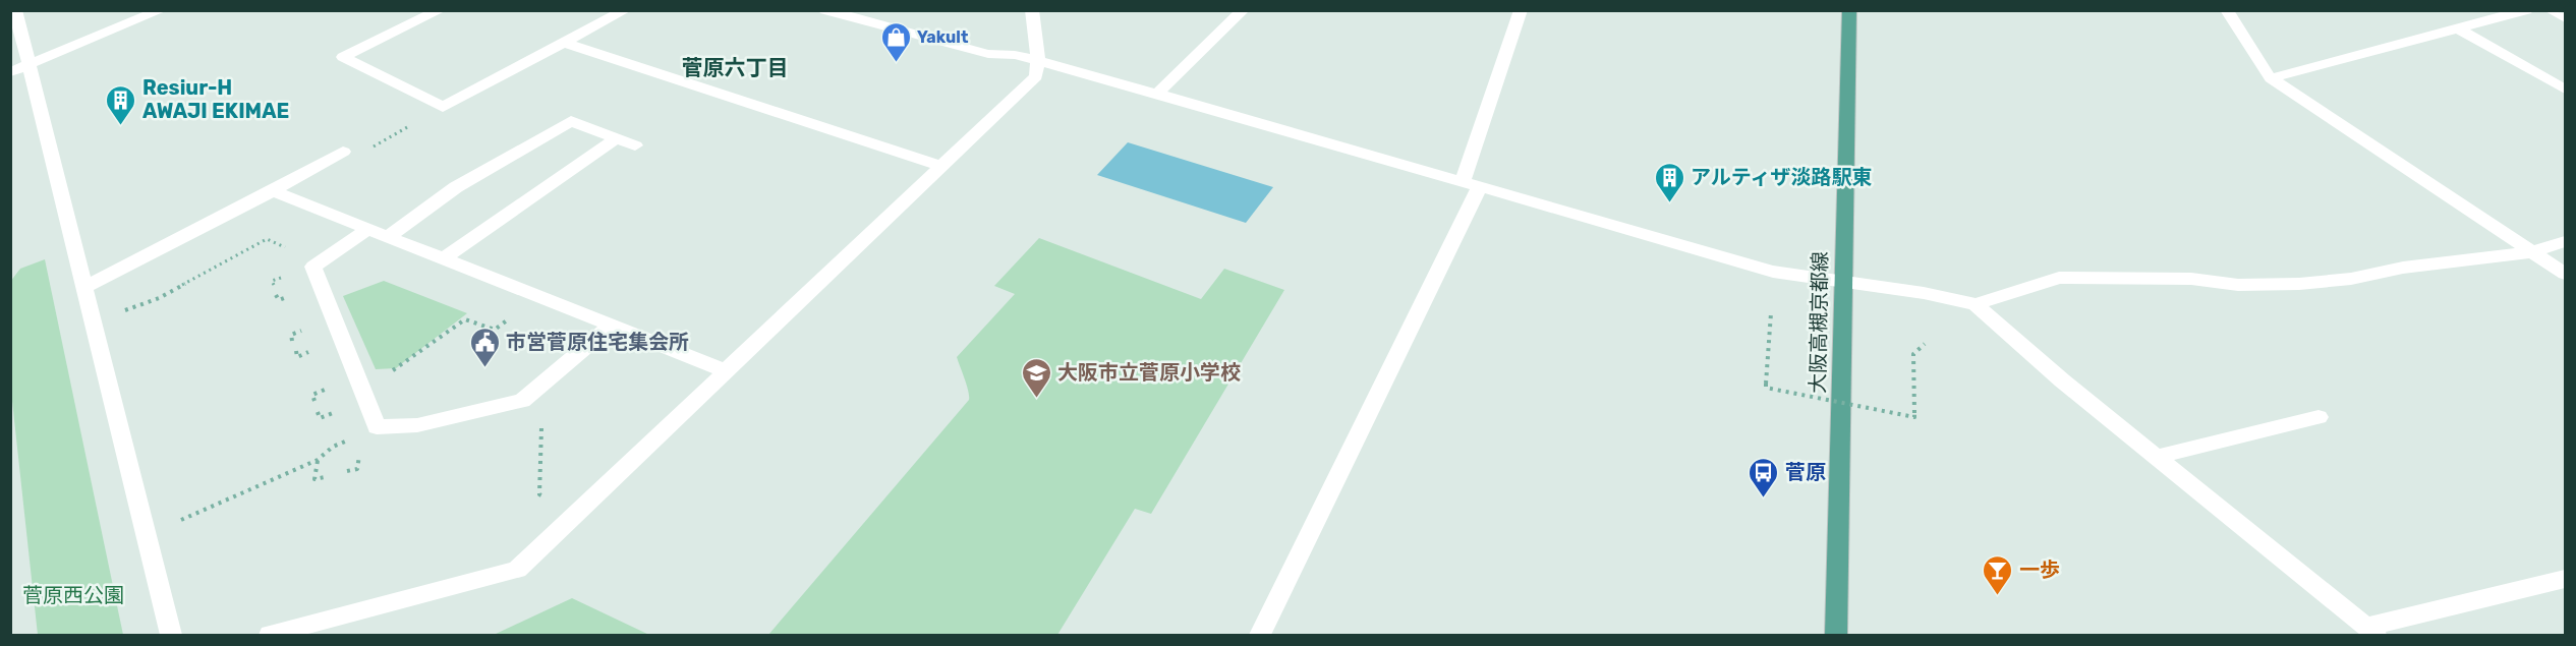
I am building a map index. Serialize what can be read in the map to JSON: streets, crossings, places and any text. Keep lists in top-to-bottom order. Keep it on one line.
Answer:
{"streets":{"main road":["大阪高槻京都線"]},"districts":["菅原六丁目"],"parks":["菅原西公園"],"places":{"shop":["Yakult"],"building":["Resiur-H AWAJI EKIMAE","アルティザ淡路駅東"],"public building":["市営菅原住宅集会所"],"school or university":["大阪市立菅原小学校"],"bus stop":["菅原"],"bar":["一歩"]}}
